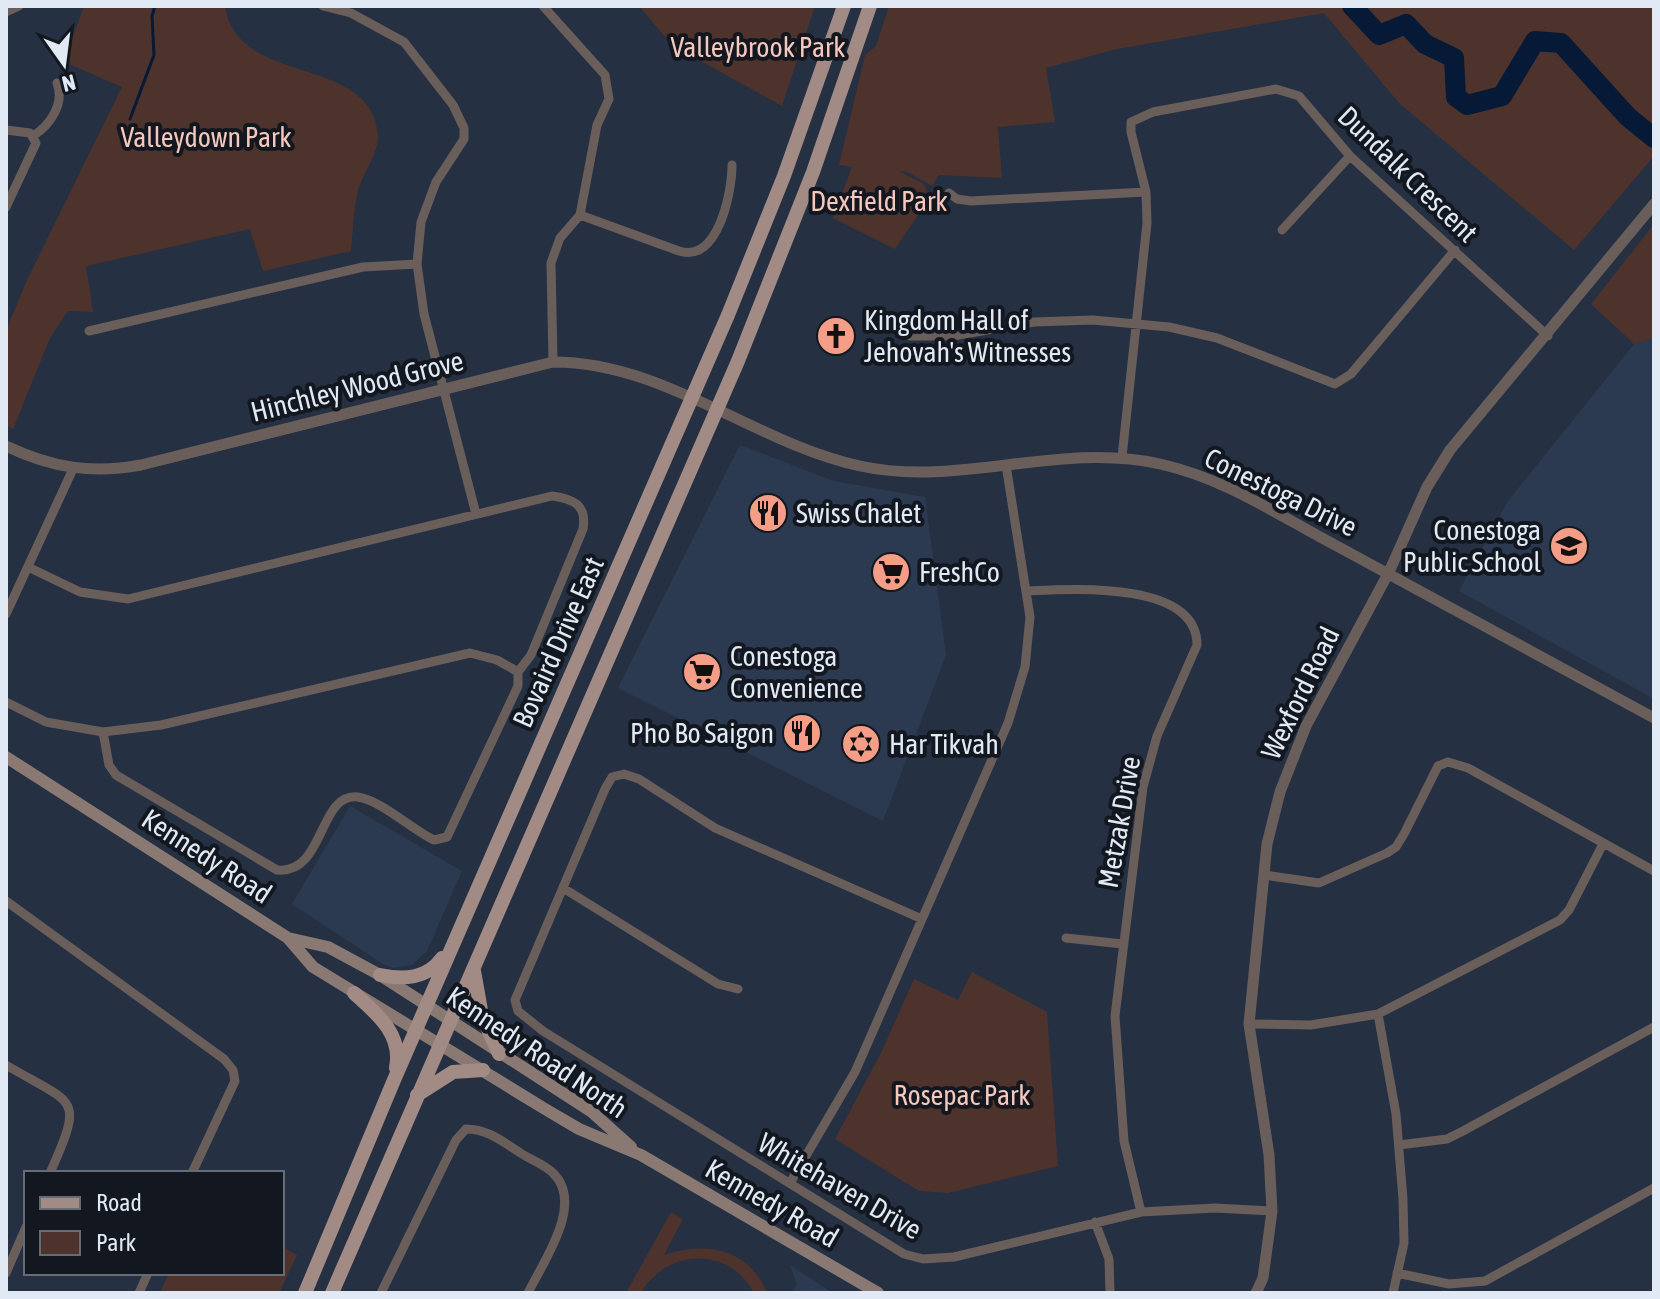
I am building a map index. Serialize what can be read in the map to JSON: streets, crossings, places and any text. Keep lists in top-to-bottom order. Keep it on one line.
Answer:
{"streets":{"main road":["Bovaird Drive East","Kennedy Road","Kennedy Road North"],"street":["Dundalk Crescent","Hinchley Wood Grove","Conestoga Drive","Wexford Road","Metzak Drive","Whitehaven Drive"]},"crossings":[["Dundalk Crescent","Conestoga Drive"],["Dundalk Crescent","Wexford Road"],["Hinchley Wood Grove","Conestoga Drive"],["Hinchley Wood Grove","Bovaird Drive East"],["Conestoga Drive","Bovaird Drive East"],["Conestoga Drive","Wexford Road"],["Bovaird Drive East","Kennedy Road North"],["Wexford Road","Whitehaven Drive"],["Metzak Drive","Whitehaven Drive"],["Kennedy Road","Kennedy Road North"]],"parks":["Valleybrook Park","Valleydown Park","Dexfield Park","Rosepac Park"],"places":{"church":["Kingdom Hall of Jehovah's Witnesses"],"restaurant":["Swiss Chalet","Pho Bo Saigon"],"school or university":["Conestoga Public School"],"supermarket":["FreshCo","Conestoga Convenience"],"synagogue":["Har Tikvah"]},"legend":["Road","Park"],"north":"bottom"}
